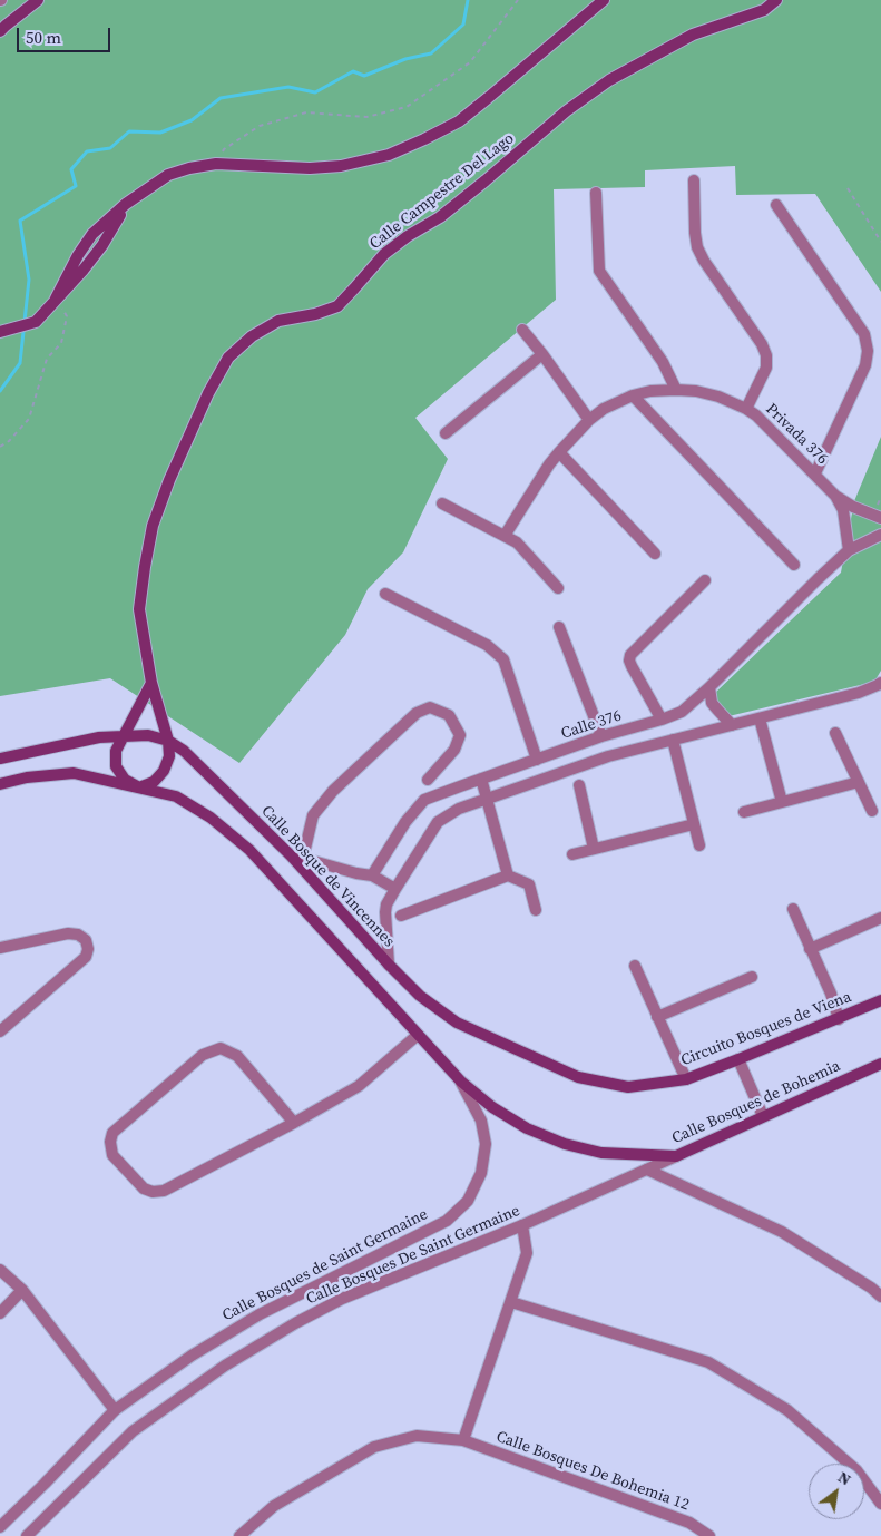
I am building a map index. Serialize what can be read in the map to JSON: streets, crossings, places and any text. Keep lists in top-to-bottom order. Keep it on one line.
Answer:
{"streets":{"main road":["Calle Campestre Del Lago","Calle Bosque de Vincennes","Circuito Bosques de Viena","Calle Bosques de Bohemia"],"street":["Privada 376","Calle 376","Calle Bosques De Saint Germaine","Calle Bosques de Saint Germaine","Calle Bosques De Bohemia 12"]},"crossings":[["Calle Campestre Del Lago","Calle Bosque de Vincennes"],["Calle Bosque de Vincennes","Circuito Bosques de Viena"],["Calle Bosques de Bohemia","Calle Bosques De Saint Germaine"],["Calle Bosques de Bohemia","Calle Bosques de Saint Germaine"]],"scale_bar":"50 m","north":"top right"}
